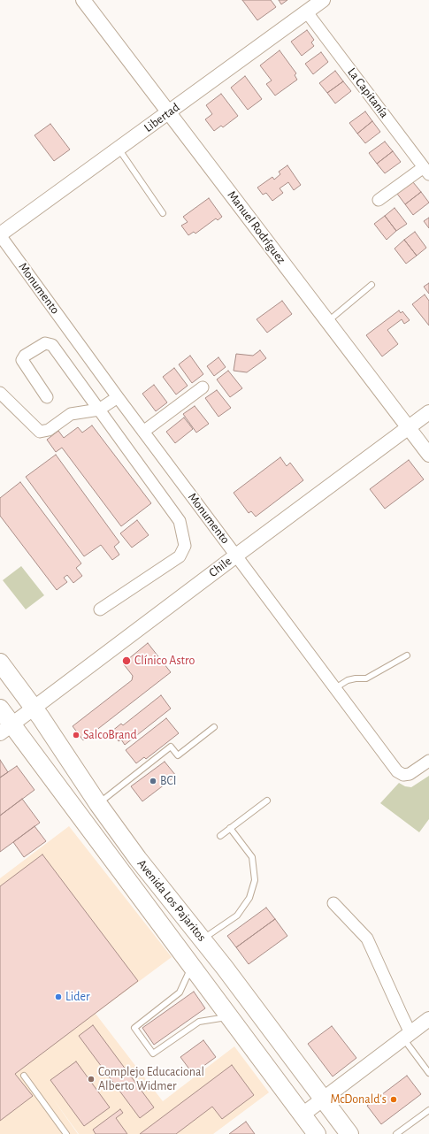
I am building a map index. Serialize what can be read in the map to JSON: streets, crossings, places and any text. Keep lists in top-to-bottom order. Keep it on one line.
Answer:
{"streets":{"main road":["Avenida Los Pajaritos"],"street":["La Capitanía","Libertad","Manuel Rodríguez","Monumento","Chile"]},"crossings":[["La Capitanía","Libertad"],["Libertad","Manuel Rodríguez"],["Libertad","Monumento"],["Manuel Rodríguez","Chile"],["Monumento","Chile"],["Chile","Avenida Los Pajaritos"]],"places":["Clínico Astro","SalcoBrand","BCI","Lider","Complejo Educacional Alberto Widmer","McDonald's"]}
